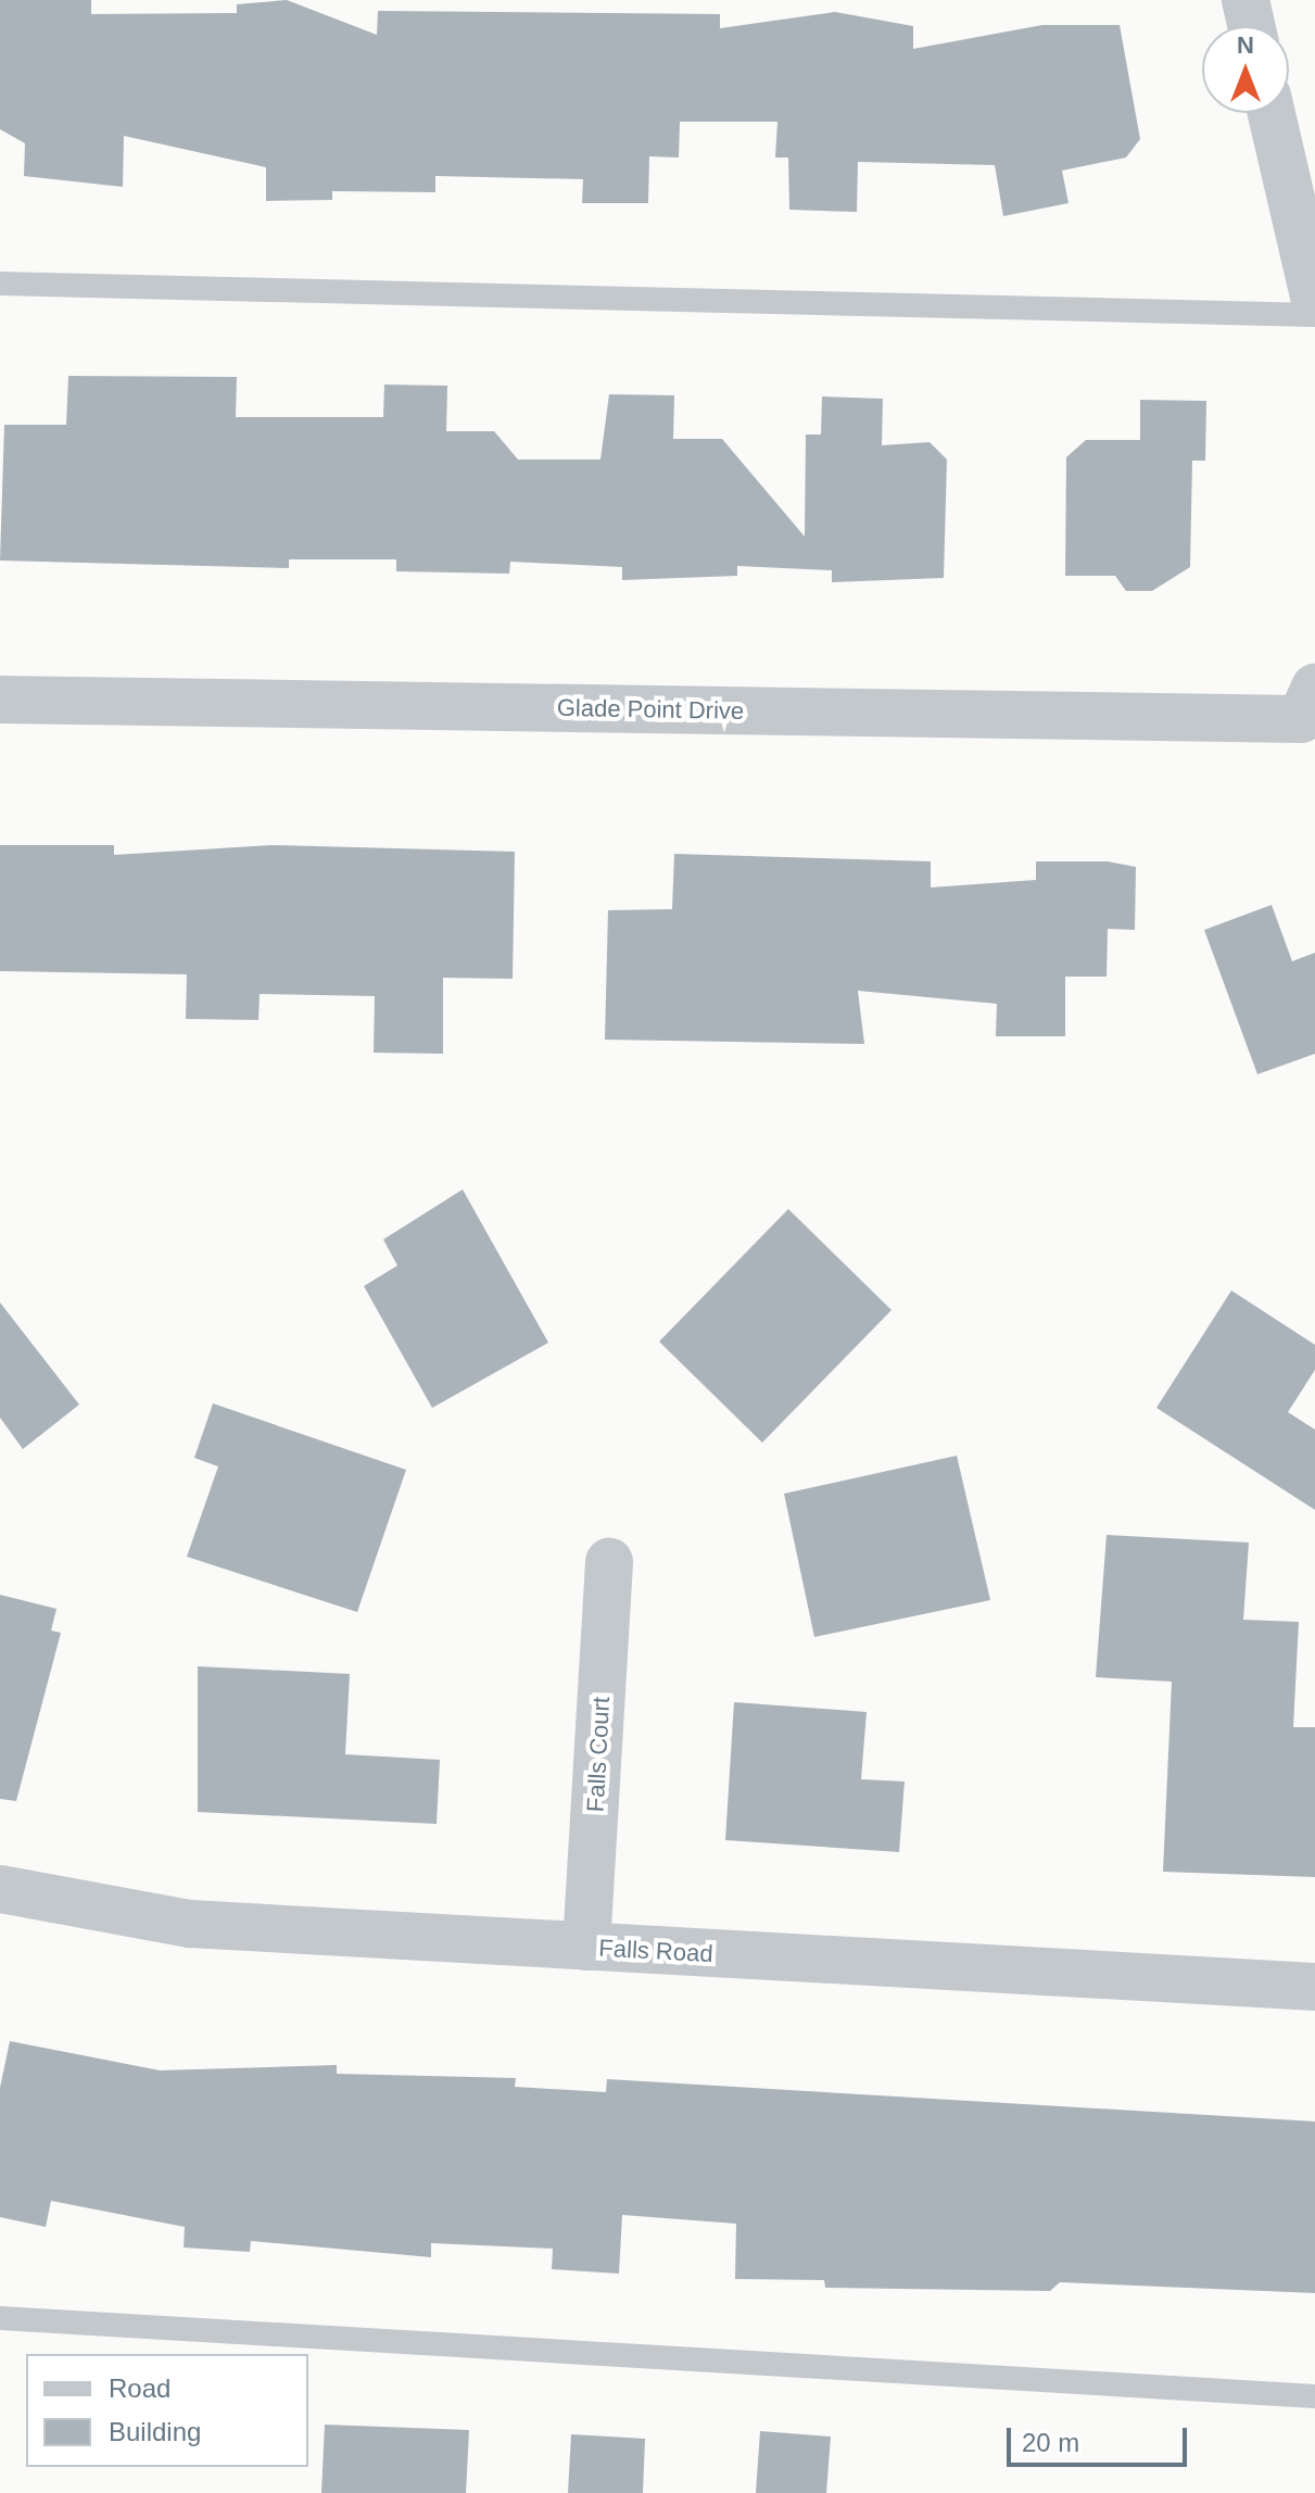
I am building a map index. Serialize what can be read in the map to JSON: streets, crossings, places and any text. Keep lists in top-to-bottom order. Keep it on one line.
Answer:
{"streets":{"street":["Glade Point Drive","Falls Court","Falls Road"]},"crossings":[["Falls Court","Falls Road"]],"legend":["Road","Building"],"scale_bar":"20 m","north":"top"}
